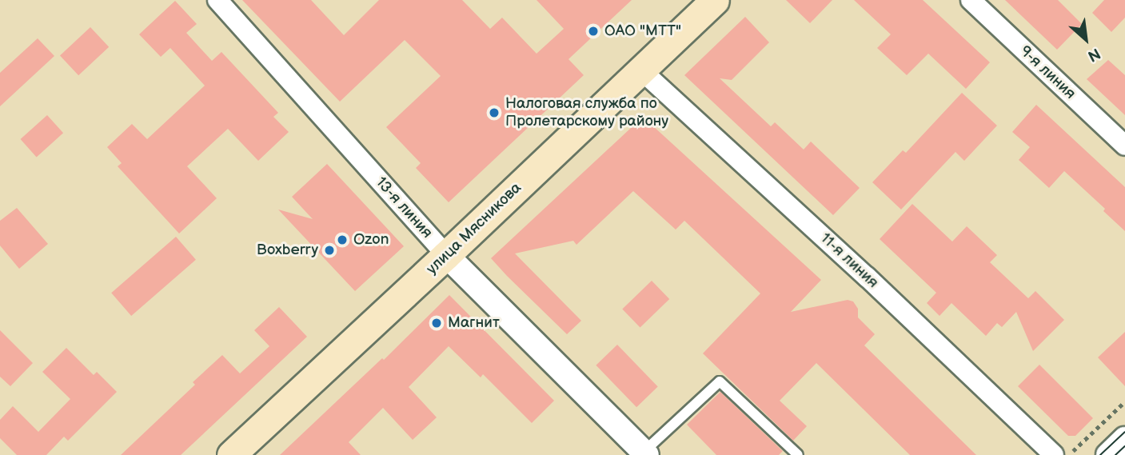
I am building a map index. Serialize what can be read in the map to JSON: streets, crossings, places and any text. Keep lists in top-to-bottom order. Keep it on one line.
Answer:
{"streets":{"main road":["улица Мясникова"],"street":["9-я линия","13-я линия","11-я линия"]},"crossings":[["13-я линия","улица Мясникова"],["улица Мясникова","11-я линия"]],"places":["ОАО \"МТТ\"","Налоговая служба по Пролетарскому району","Ozon","Boxberry","Магнит"],"north":"bottom right"}
